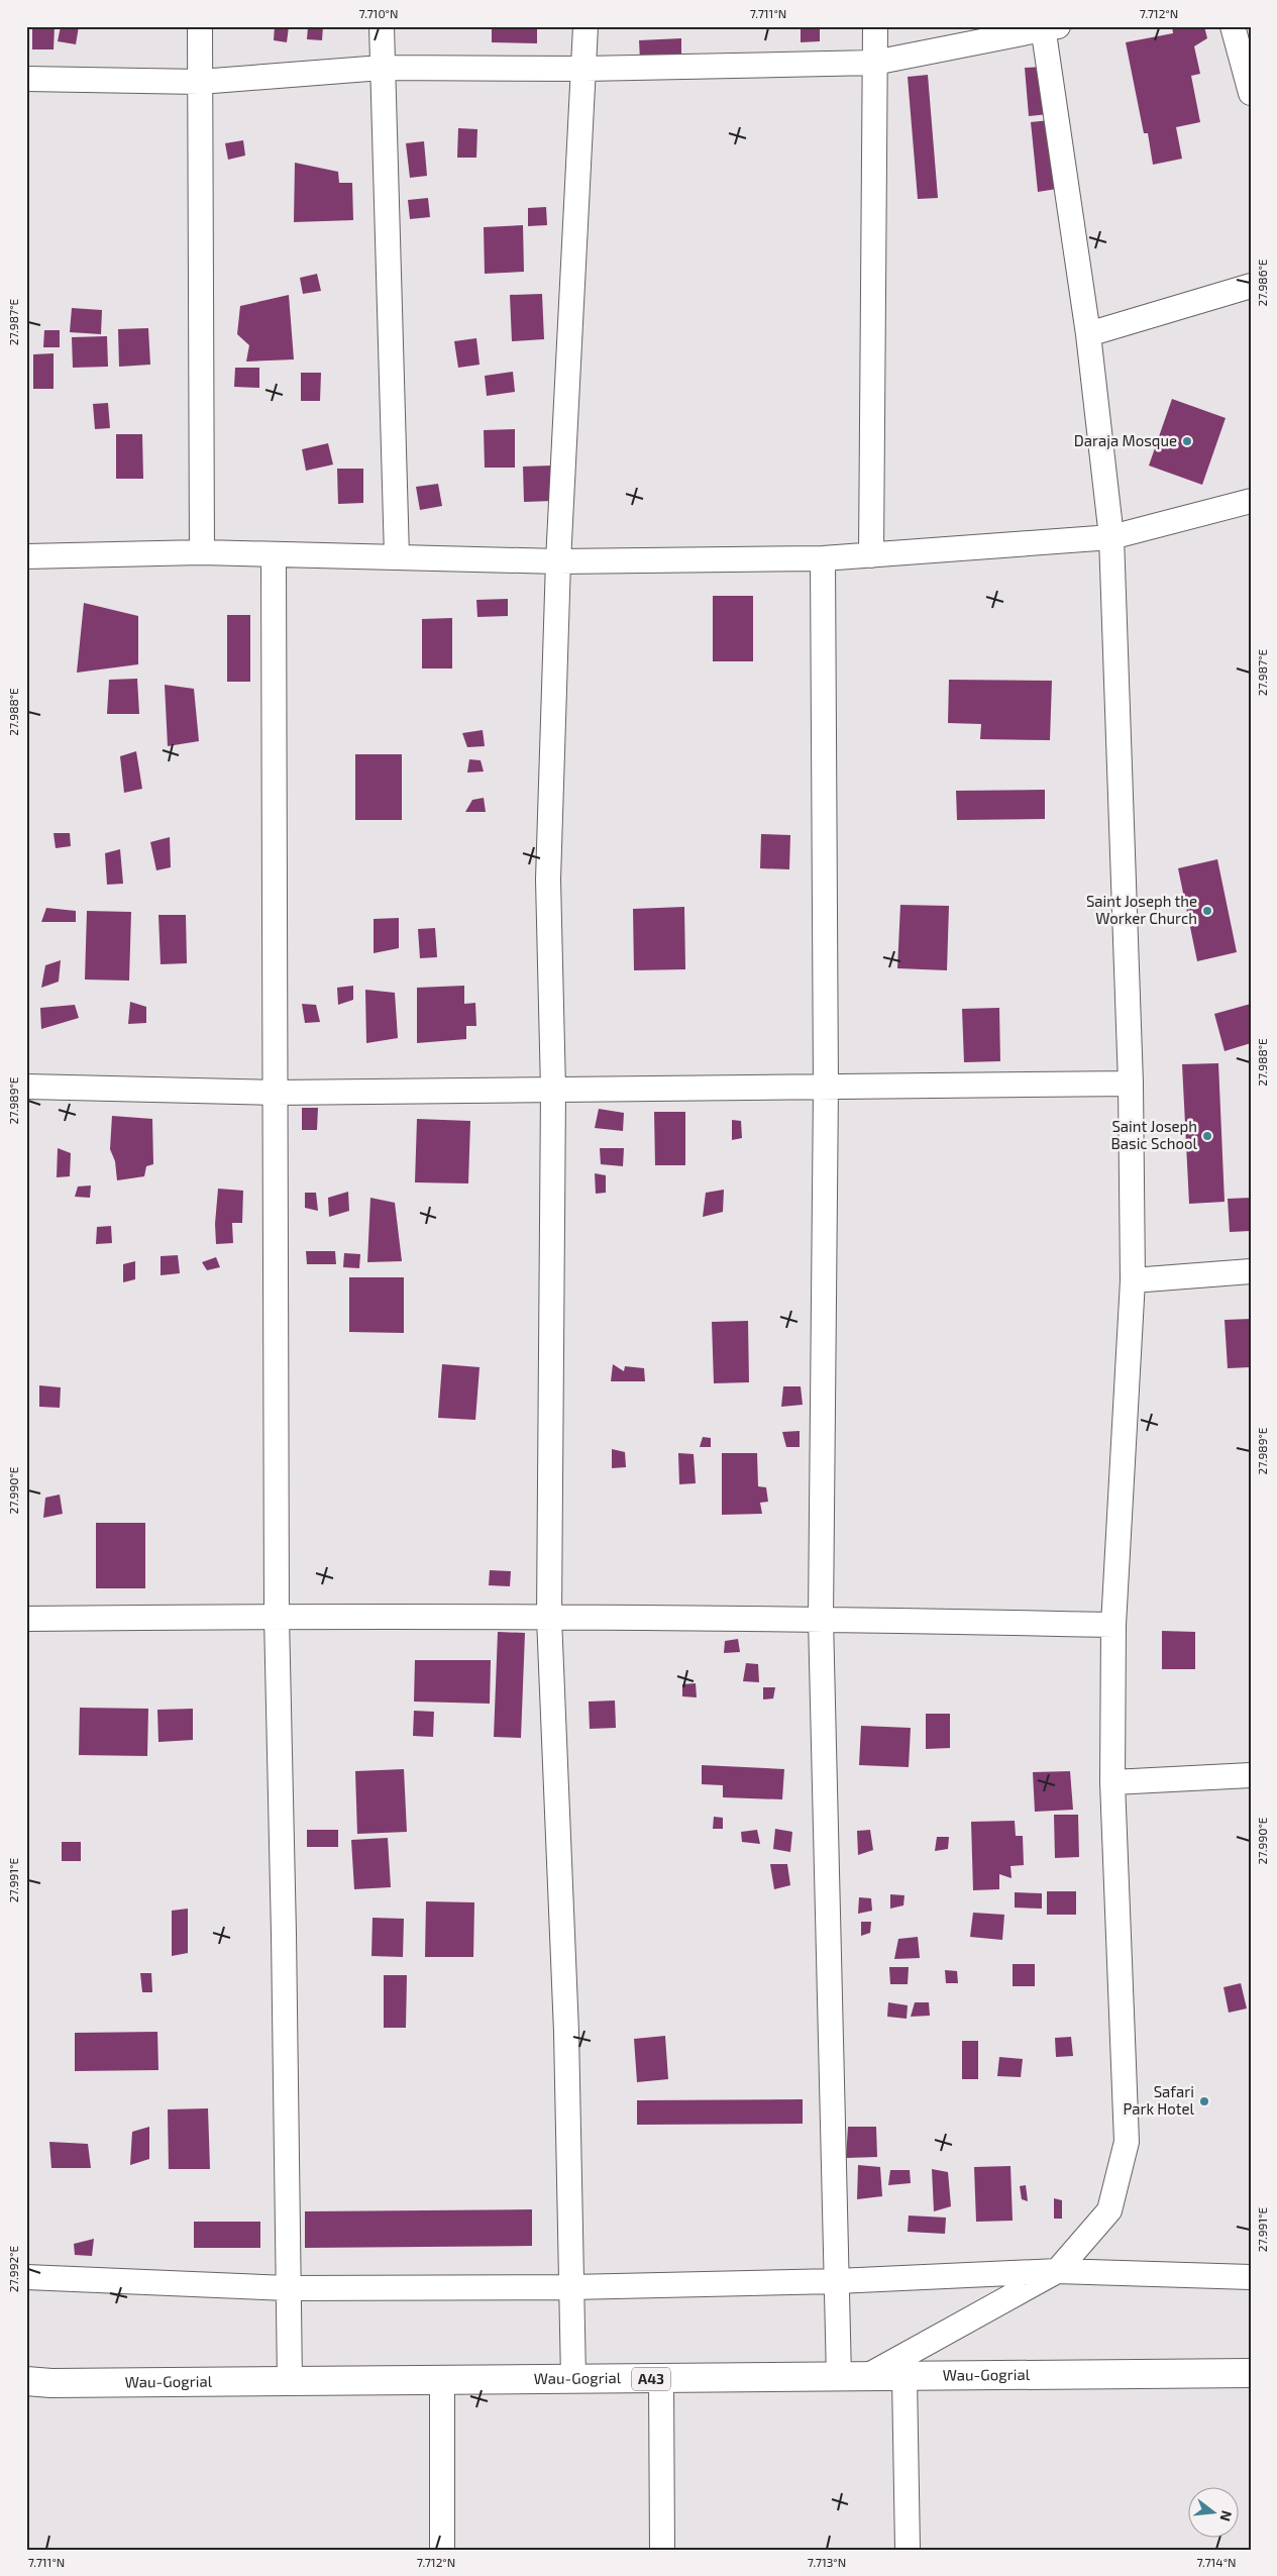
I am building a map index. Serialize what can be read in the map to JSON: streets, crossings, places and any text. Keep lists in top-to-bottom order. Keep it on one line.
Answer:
{"streets":{"main road":["Wau-Gogrial","A43"]},"places":["Daraja Mosque","Saint Joseph the Worker Church","Saint Joseph Basic School","Safari Park Hotel"],"north":"right","coordinates":["7.710°N","7.711°N","7.712°N","27.986°E","27.987°E","27.988°E","27.989°E","27.990°E","27.991°E","27.992°E","7.713°N","7.714°N"]}
